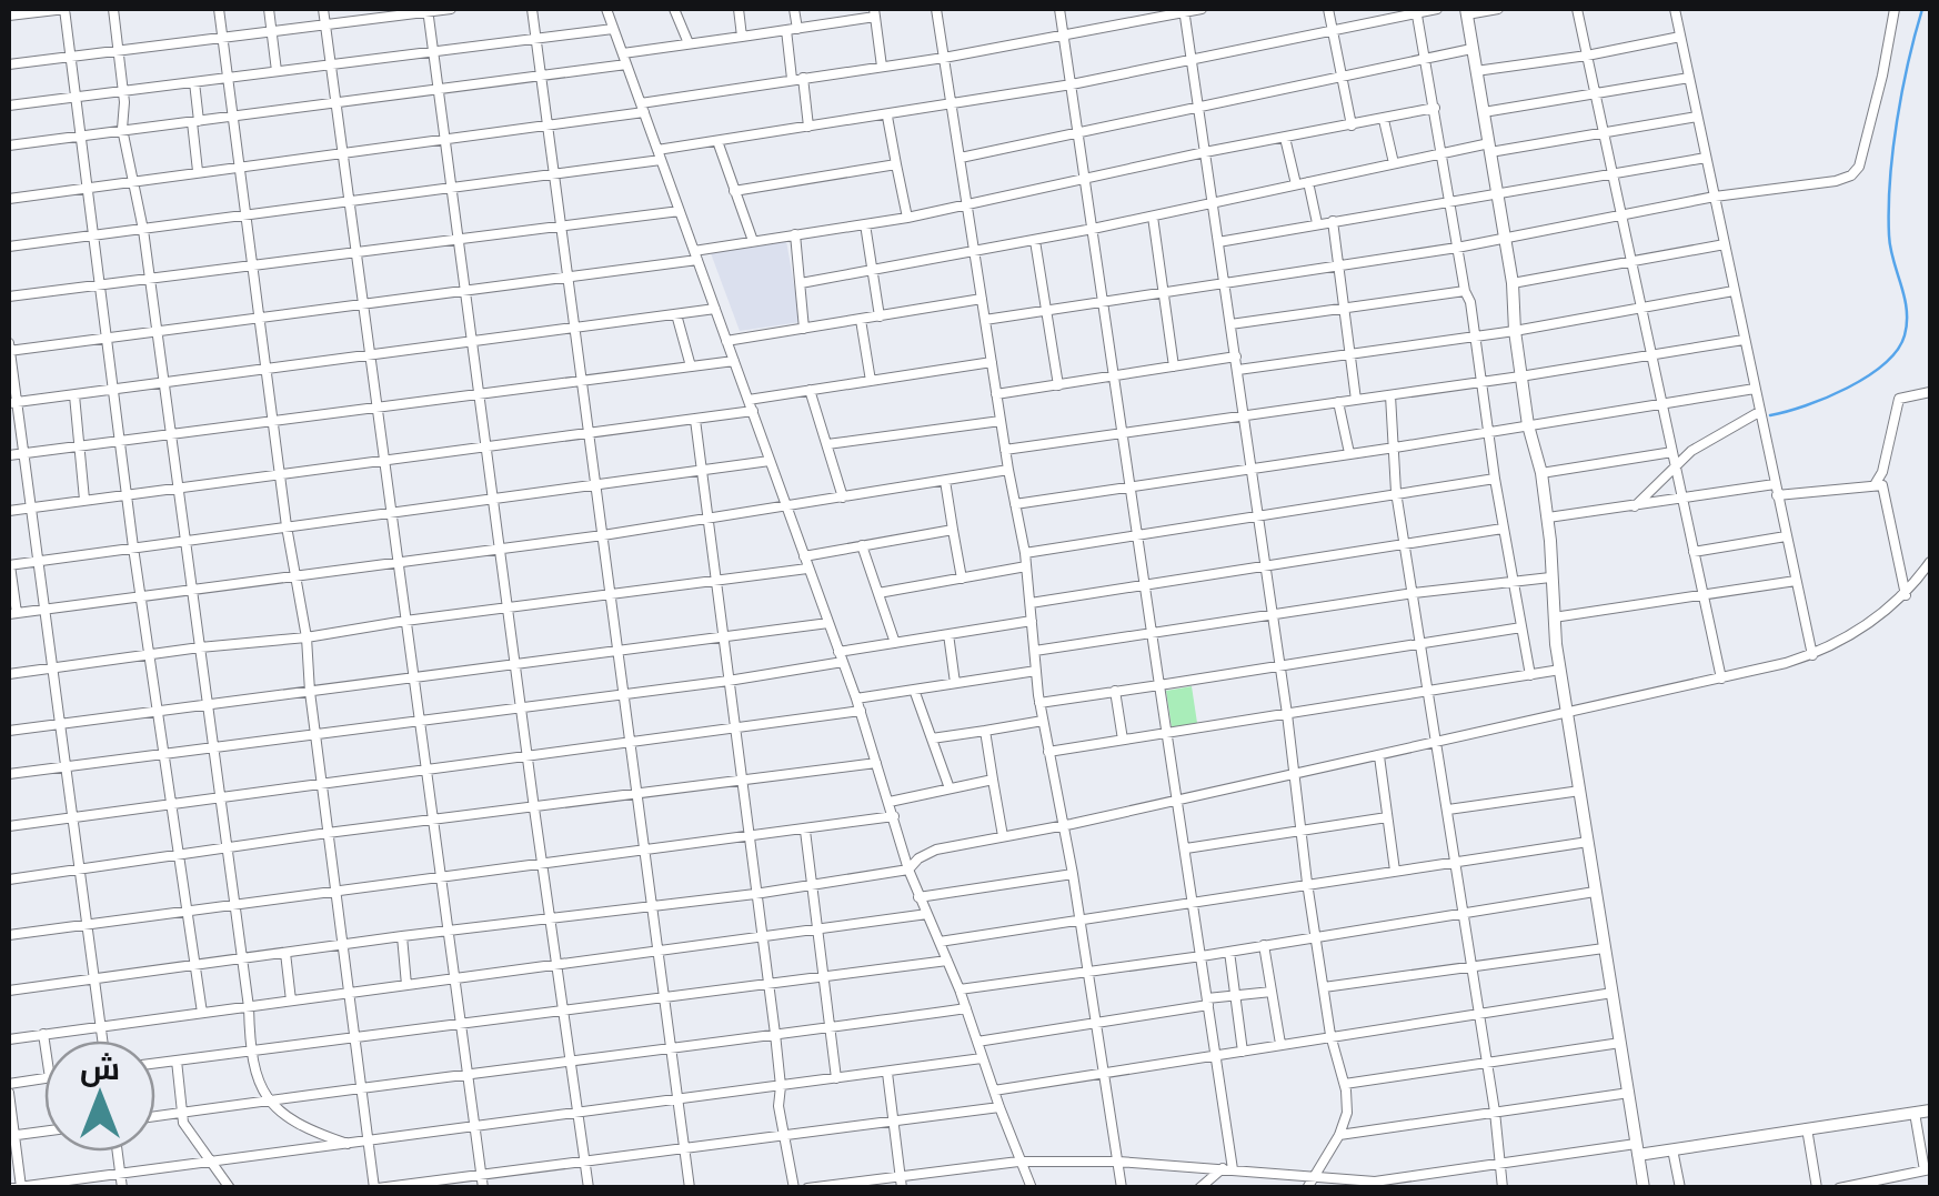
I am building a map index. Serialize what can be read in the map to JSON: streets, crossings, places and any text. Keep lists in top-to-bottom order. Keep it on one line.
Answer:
{"north":"top"}
